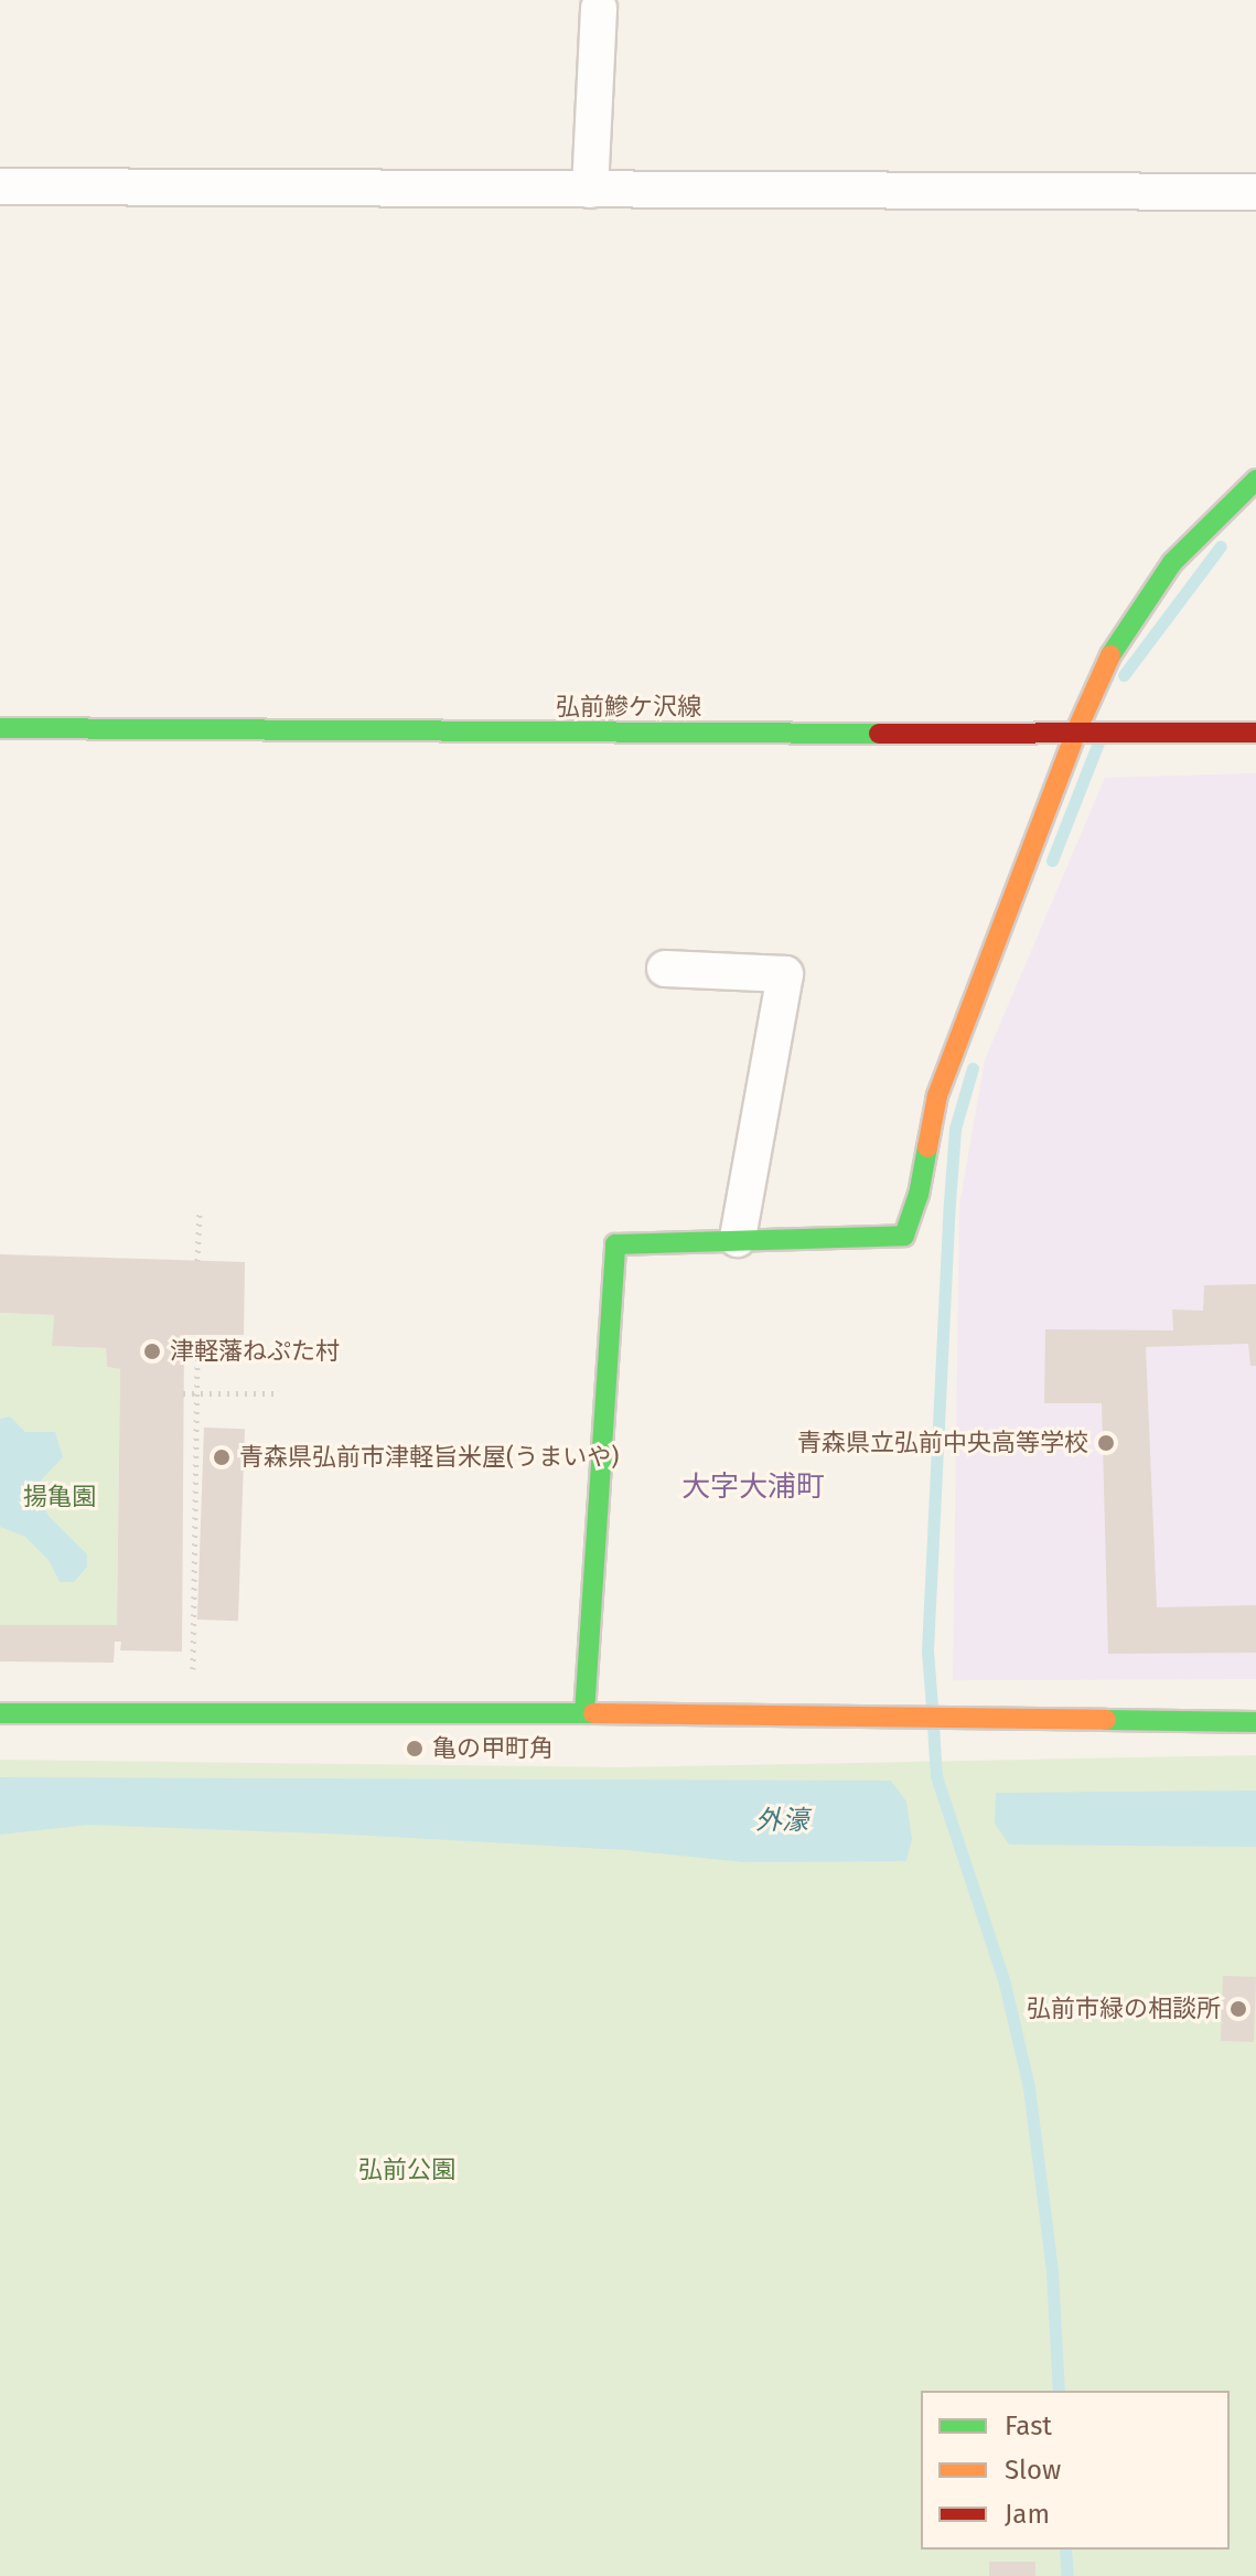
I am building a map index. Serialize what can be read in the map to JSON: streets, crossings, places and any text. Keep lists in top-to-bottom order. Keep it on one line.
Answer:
{"streets":{"street":["弘前鰺ケ沢線"]},"districts":["大字大浦町"],"water":["外濠"],"parks":["揚亀園","弘前公園"],"places":["津軽藩ねぷた村","青森県立弘前中央高等学校","青森県弘前市津軽旨米屋(うまいや)","亀の甲町角","弘前市緑の相談所"],"legend":["Fast","Slow","Jam"]}
